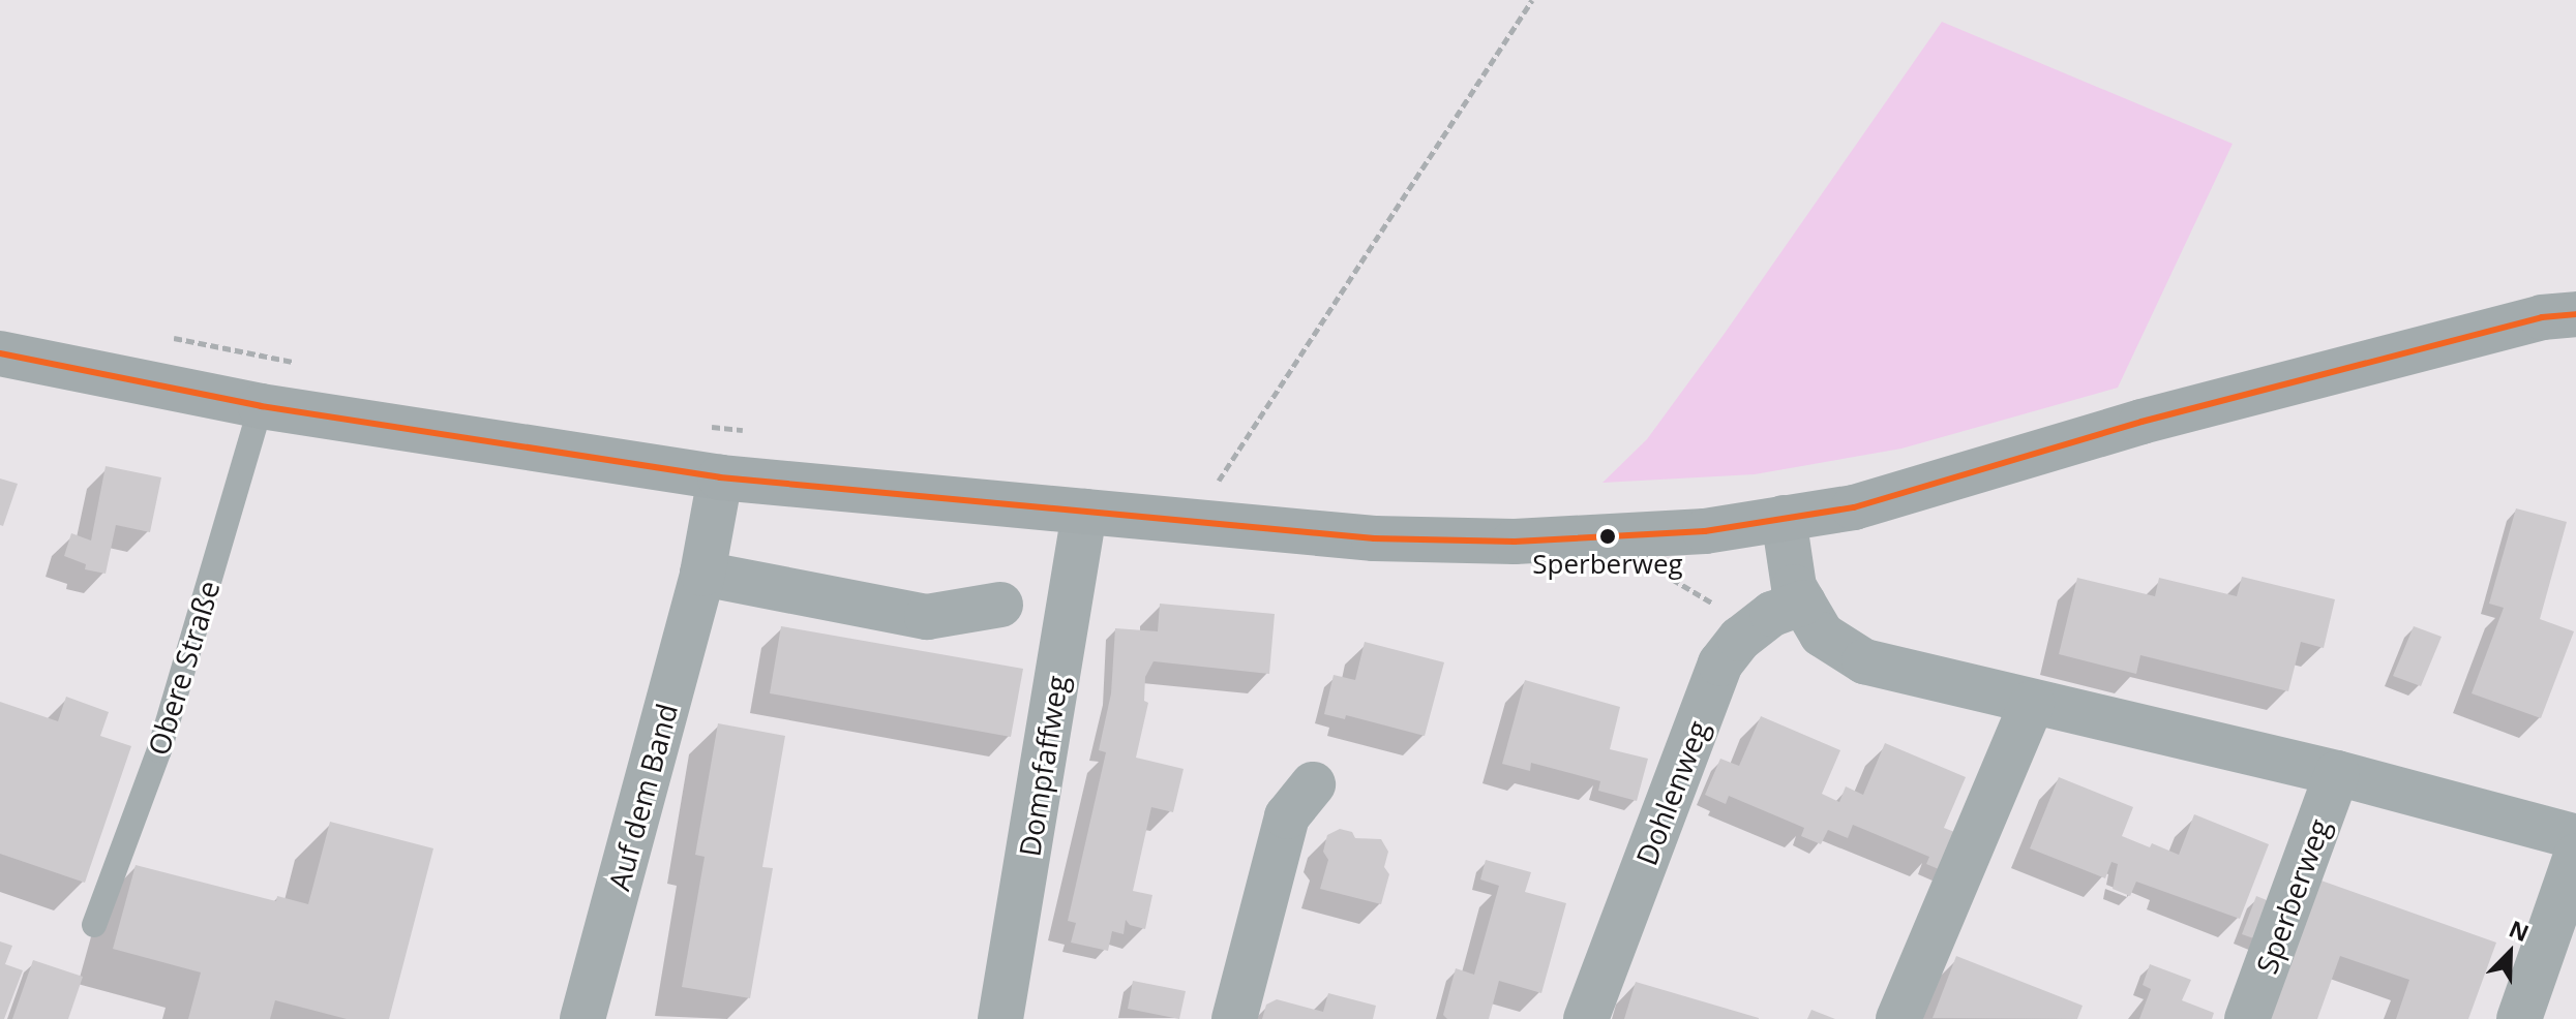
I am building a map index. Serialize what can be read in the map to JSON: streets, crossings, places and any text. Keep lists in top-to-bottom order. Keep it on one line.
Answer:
{"streets":{"street":["Dompfaffweg","Dohlenweg","Auf dem Band","Sperberweg"],"lane":["Obere Straße"]},"places":["Sperberweg"],"north":"top right"}
